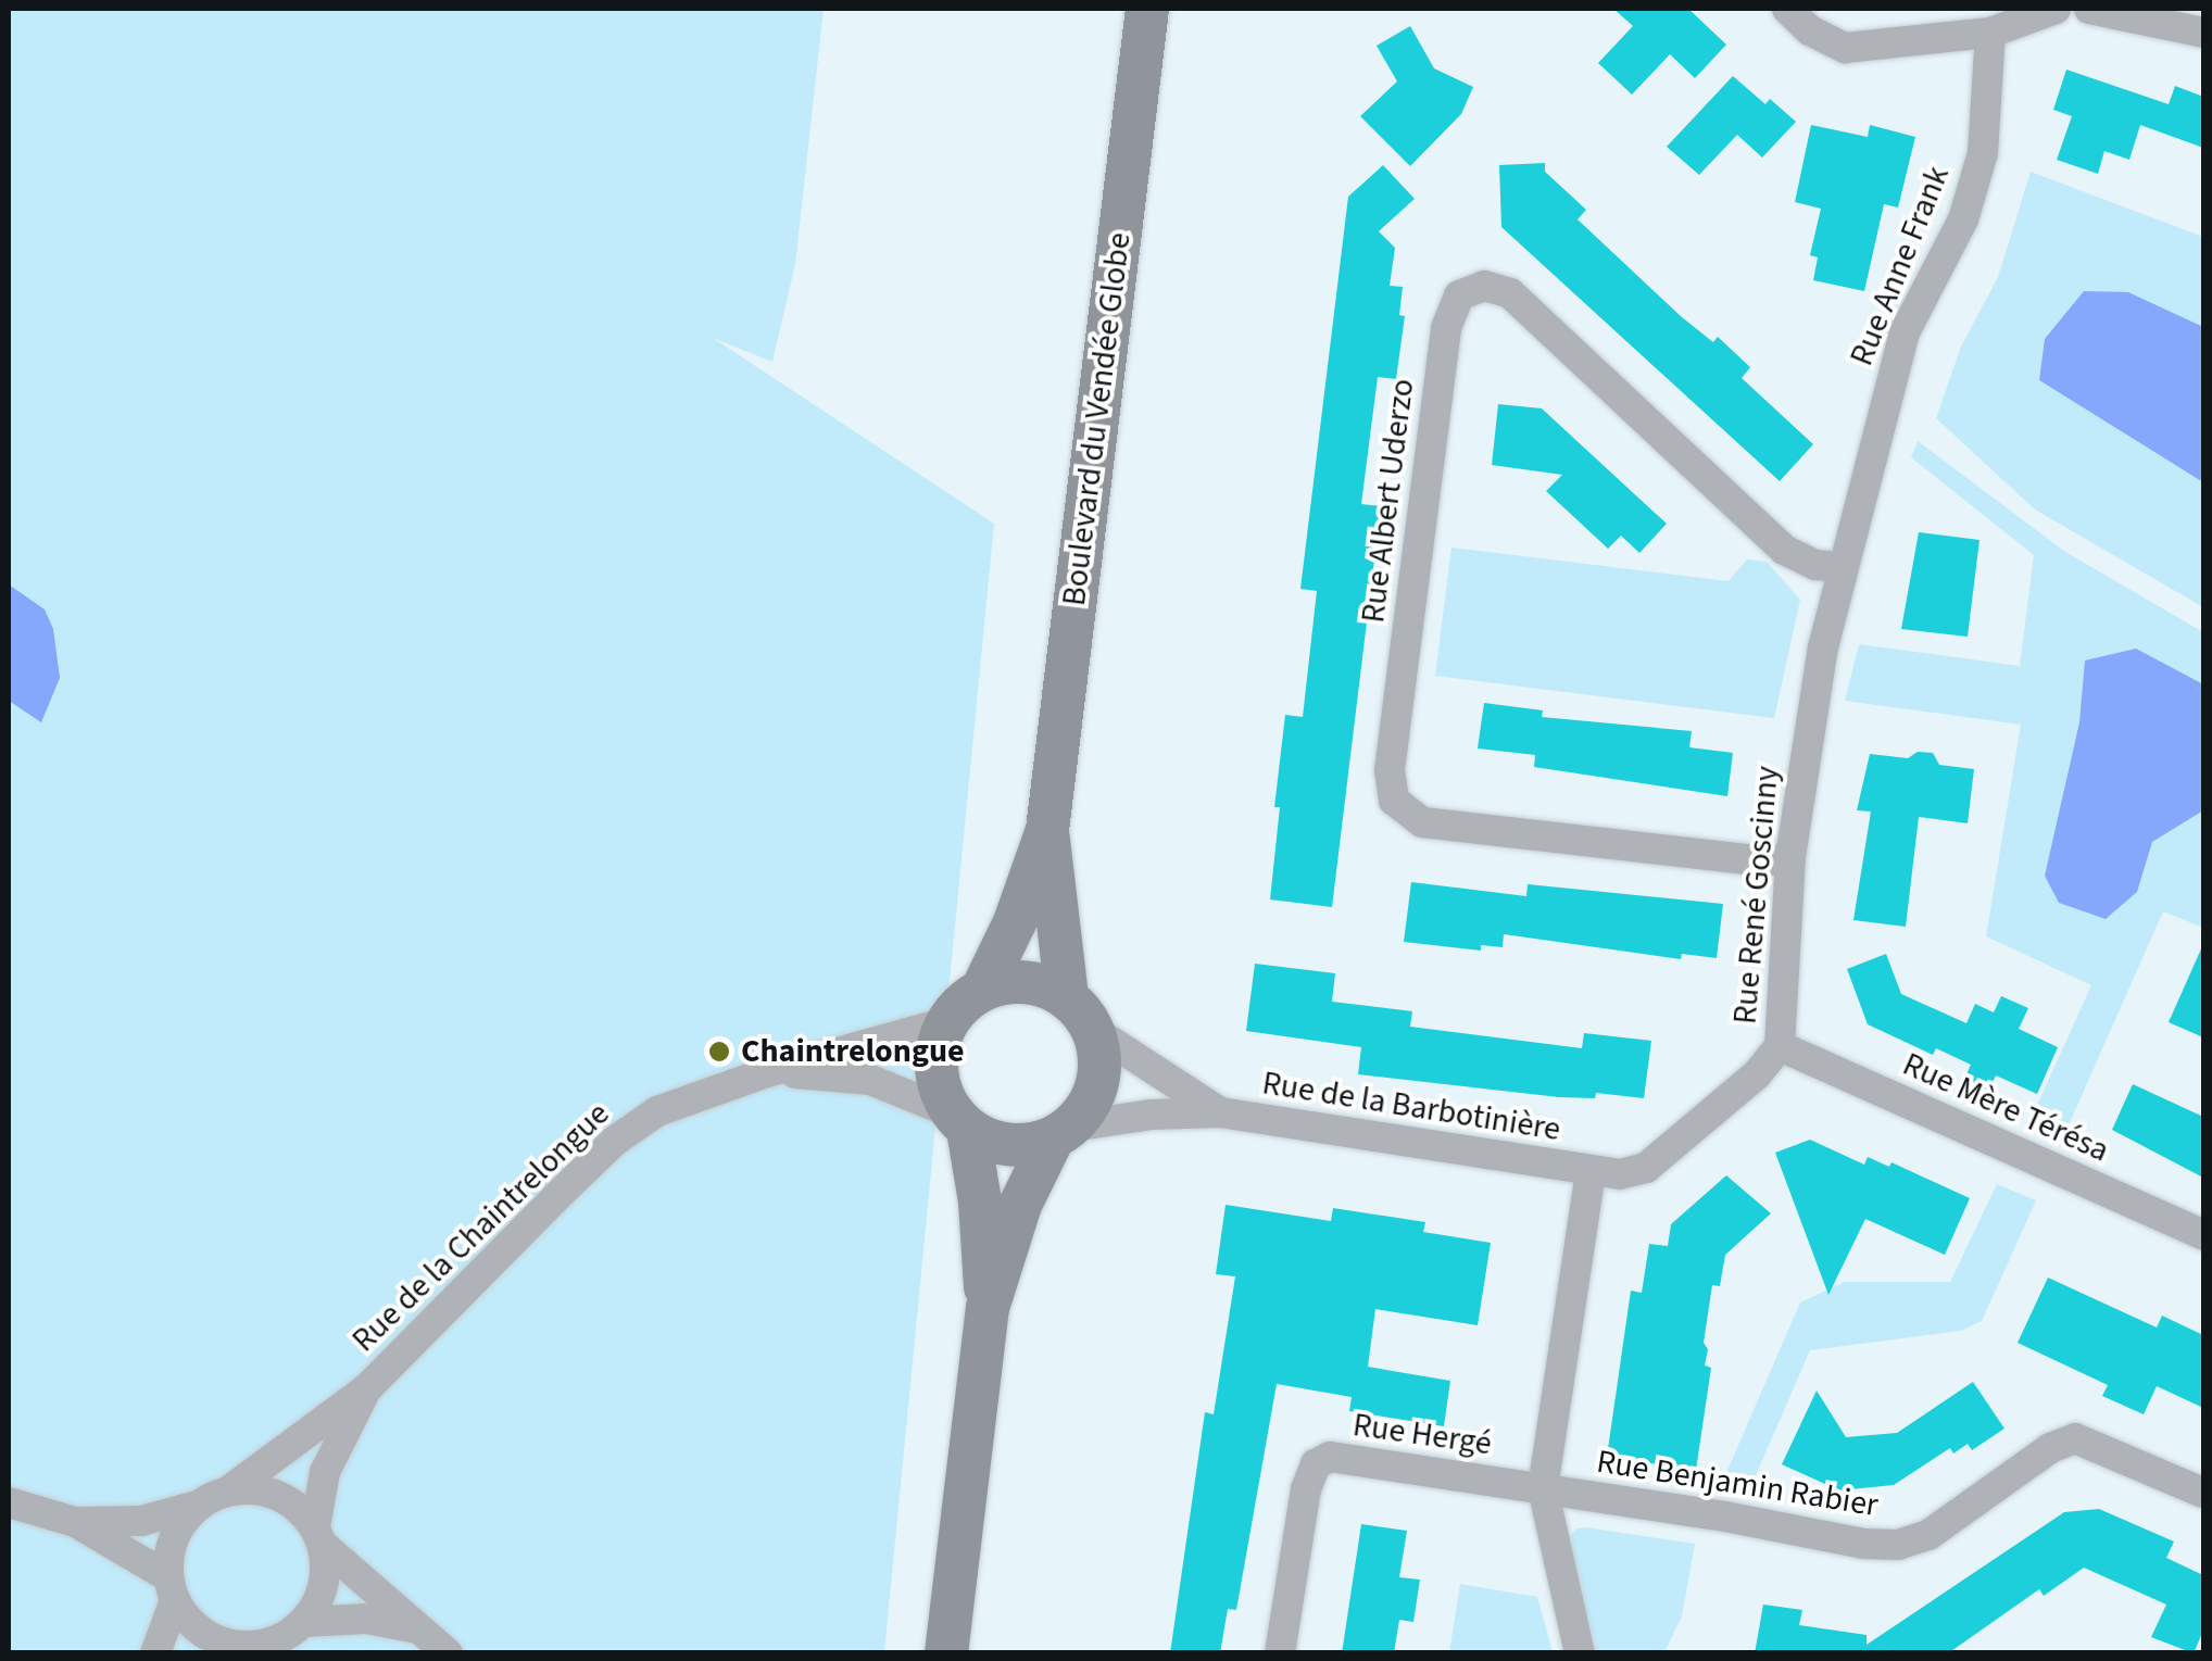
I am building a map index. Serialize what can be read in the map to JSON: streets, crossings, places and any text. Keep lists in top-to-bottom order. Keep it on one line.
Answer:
{"streets":{"main road":["Boulevard du Vendée Globe"],"street":["Rue Anne Frank","Rue Albert Uderzo","Rue René Goscinny","Rue de la Barbotinière","Rue Mère Térésa","Rue de la Chaintrelongue","Rue Hergé","Rue Benjamin Rabier"]},"crossings":[["Rue Anne Frank","Rue René Goscinny"],["Boulevard du Vendée Globe","Rue de la Barbotinière"],["Boulevard du Vendée Globe","Rue de la Chaintrelongue"],["Rue Albert Uderzo","Rue René Goscinny"],["Rue René Goscinny","Rue de la Barbotinière"],["Rue René Goscinny","Rue Mère Térésa"],["Rue de la Barbotinière","Rue de la Chaintrelongue"],["Rue Hergé","Rue Benjamin Rabier"]],"places":["Chaintrelongue"]}
